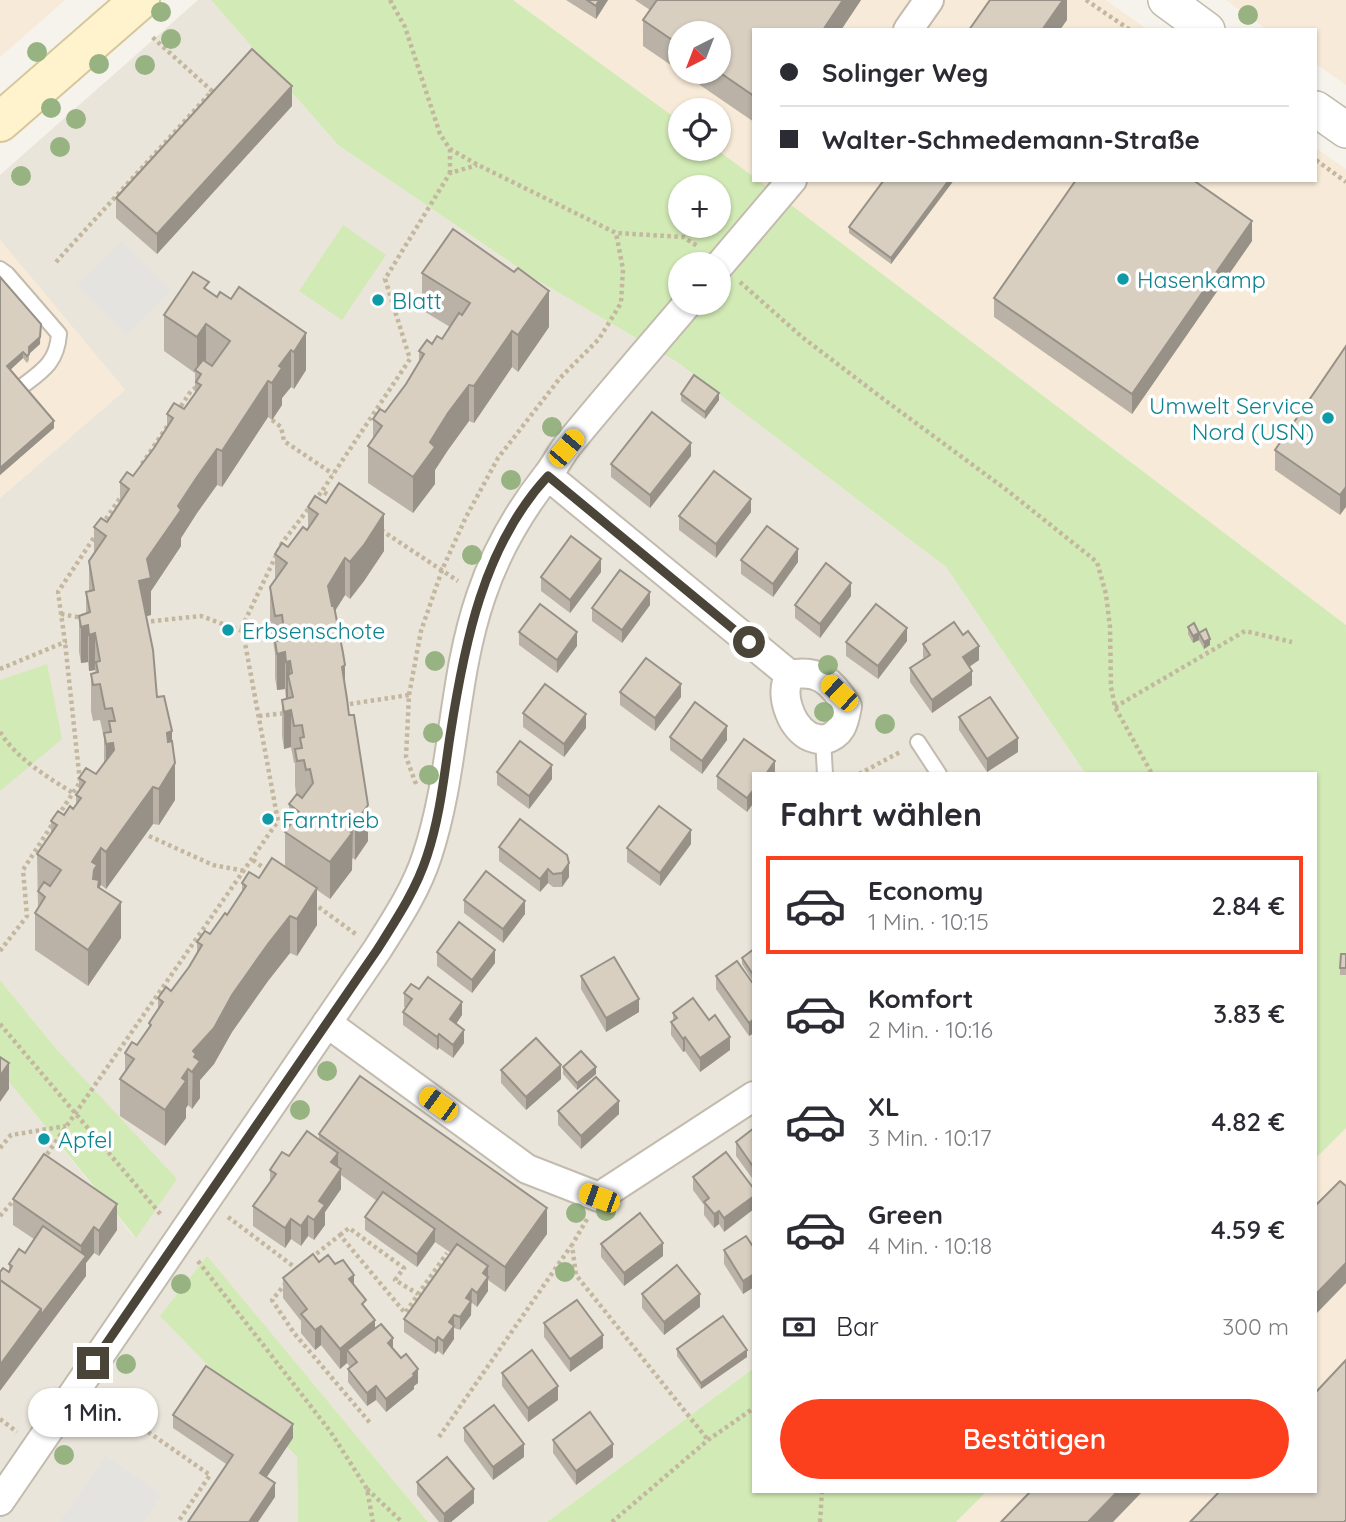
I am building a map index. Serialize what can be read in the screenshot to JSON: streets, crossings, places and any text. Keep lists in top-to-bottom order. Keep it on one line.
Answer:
{"places":["Hasenkamp","Blatt","Umwelt Service Nord (USN)","Erbsenschote","Farntrieb","Apfel"],"north":"bottom left","page":{"map_buttons":["+","−"],"banner":["Solinger Weg","Walter-Schmedemann-Straße"],"heading":"Fahrt wählen","list":[{"name":"Economy","note":"1 Min. · 10:15","value":"2.84 €"},{"name":"Komfort","note":"2 Min. · 10:16","value":"3.83 €"},{"name":"XL","note":"3 Min. · 10:17","value":"4.82 €"},{"name":"Green","note":"4 Min. · 10:18","value":"4.59 €"}],"pay":["Bar","300 m"],"buttons":"Bestätigen","bubble":"1 Min."}}
